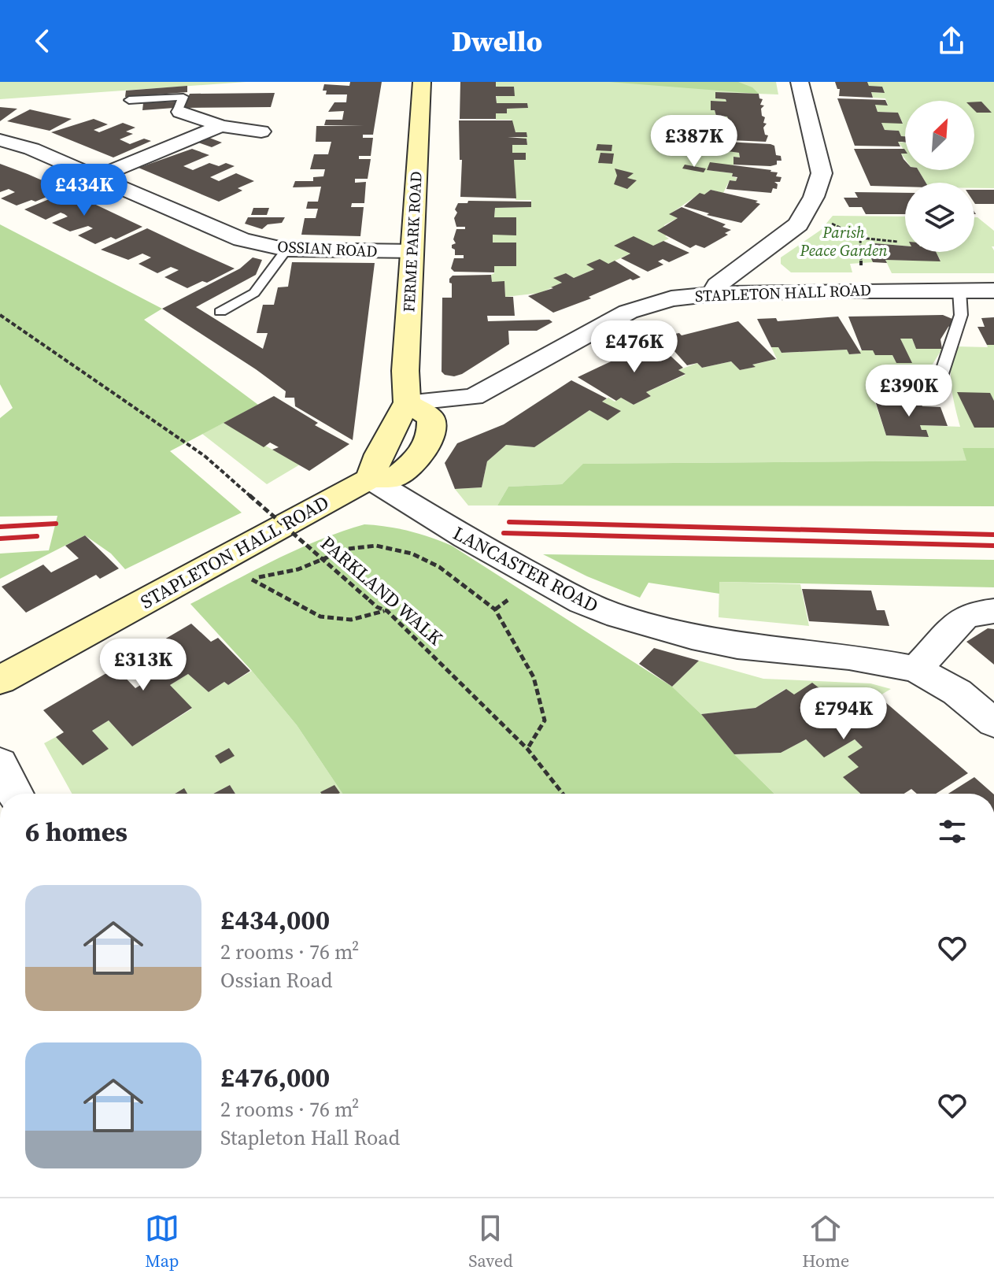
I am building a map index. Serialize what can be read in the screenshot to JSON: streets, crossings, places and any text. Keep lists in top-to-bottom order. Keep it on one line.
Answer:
{"streets":{"street":["FERME PARK ROAD","OSSIAN ROAD","STAPLETON HALL ROAD","LANCASTER ROAD"],"path":["PARKLAND WALK"]},"crossings":[["FERME PARK ROAD","OSSIAN ROAD"],["FERME PARK ROAD","STAPLETON HALL ROAD"],["STAPLETON HALL ROAD","LANCASTER ROAD"]],"parks":["Parish Peace Garden"],"north":"top right","page":{"header":"Dwello","price":["£387K","£434K","£476K","£390K","£313K","£794K"],"heading":"6 homes","list":[{"name":"£434,000","note":"2 rooms · 76 m² · Ossian Road"},{"name":"£476,000","note":"2 rooms · 76 m² · Stapleton Hall Road"}],"tabs":["Map","Saved","Home"]}}
